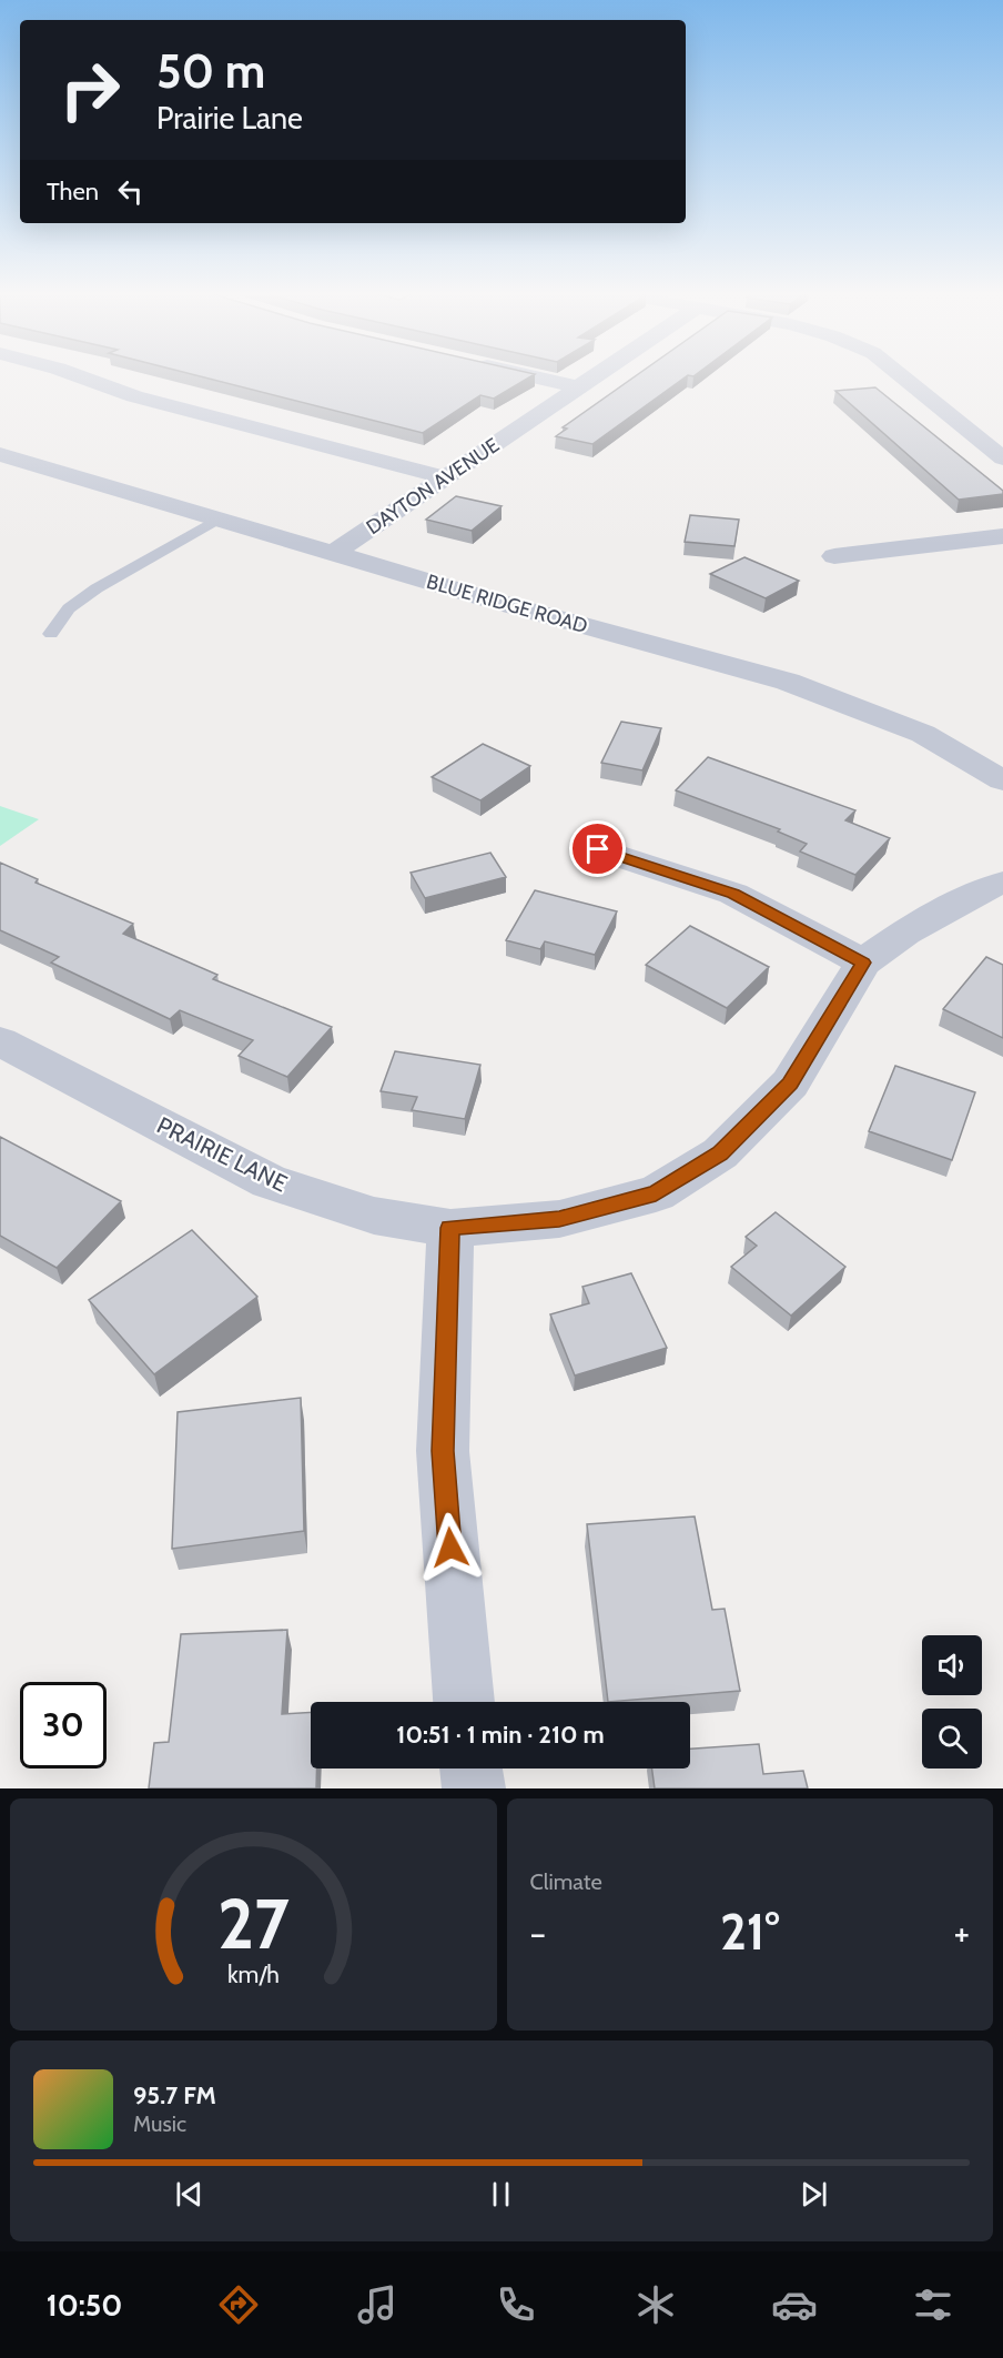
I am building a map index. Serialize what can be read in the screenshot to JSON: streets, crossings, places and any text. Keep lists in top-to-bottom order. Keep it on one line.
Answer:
{"streets":{"street":["DAYTON AVENUE","BLUE RIDGE ROAD","PRAIRIE LANE"]},"crossings":[["DAYTON AVENUE","BLUE RIDGE ROAD"]],"page":{"turn":["50 m","Prairie Lane"],"then":"Then","limit":"30","trip":"10:51 · 1 min · 210 m","tile":"Climate","heat":["−","21°","+"],"song":["95.7 FM","Music"],"tabs":"10:50","gauge":["27","km/h"]}}
